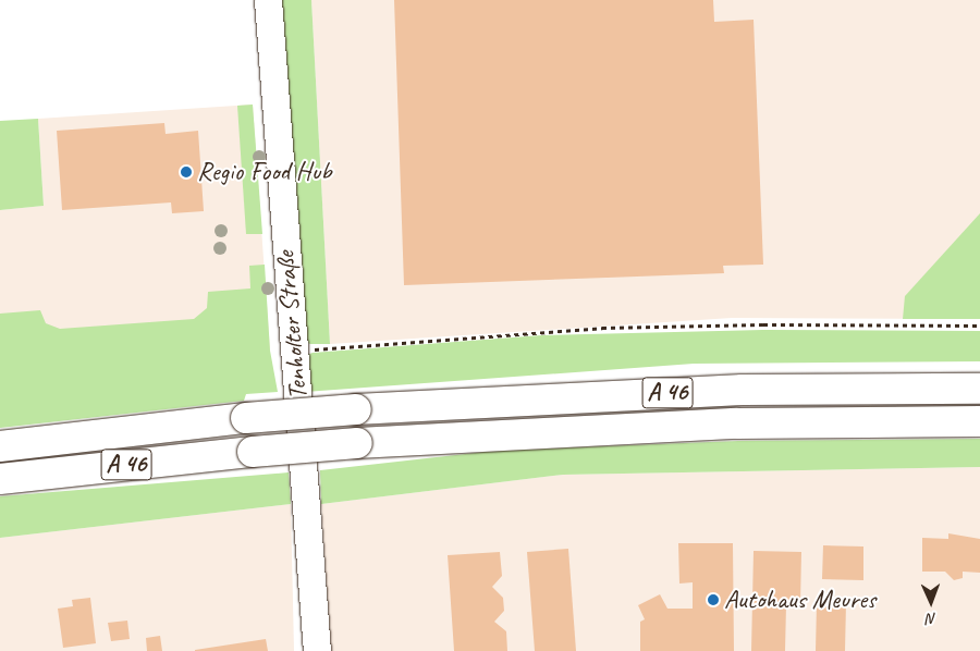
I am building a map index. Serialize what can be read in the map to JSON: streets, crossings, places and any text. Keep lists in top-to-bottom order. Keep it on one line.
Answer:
{"streets":{"highway":["A 46"],"street":["Tenholter Straße"]},"places":["Regio Food Hub","Autohaus Meures"],"north":"bottom"}
